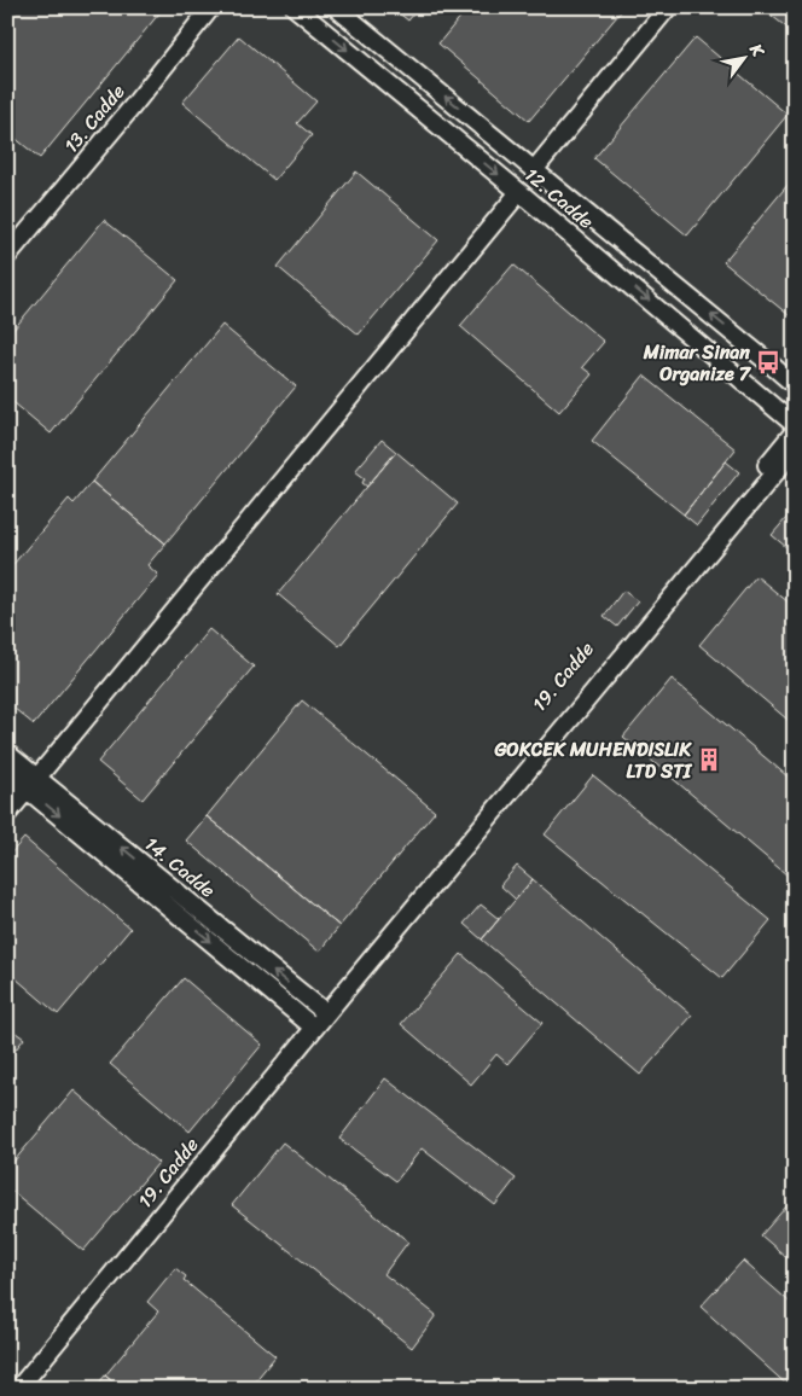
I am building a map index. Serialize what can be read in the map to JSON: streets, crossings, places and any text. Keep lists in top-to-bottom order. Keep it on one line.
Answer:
{"streets":{"lane":["13. Cadde","12. Cadde","19. Cadde","14. Cadde"]},"crossings":[["12. Cadde","19. Cadde"],["19. Cadde","14. Cadde"]],"places":{"bus stop":["Mimar Sinan Organize 7"],"building":["GOKCEK MUHENDISLIK LTD STI"]},"north":"top right"}
